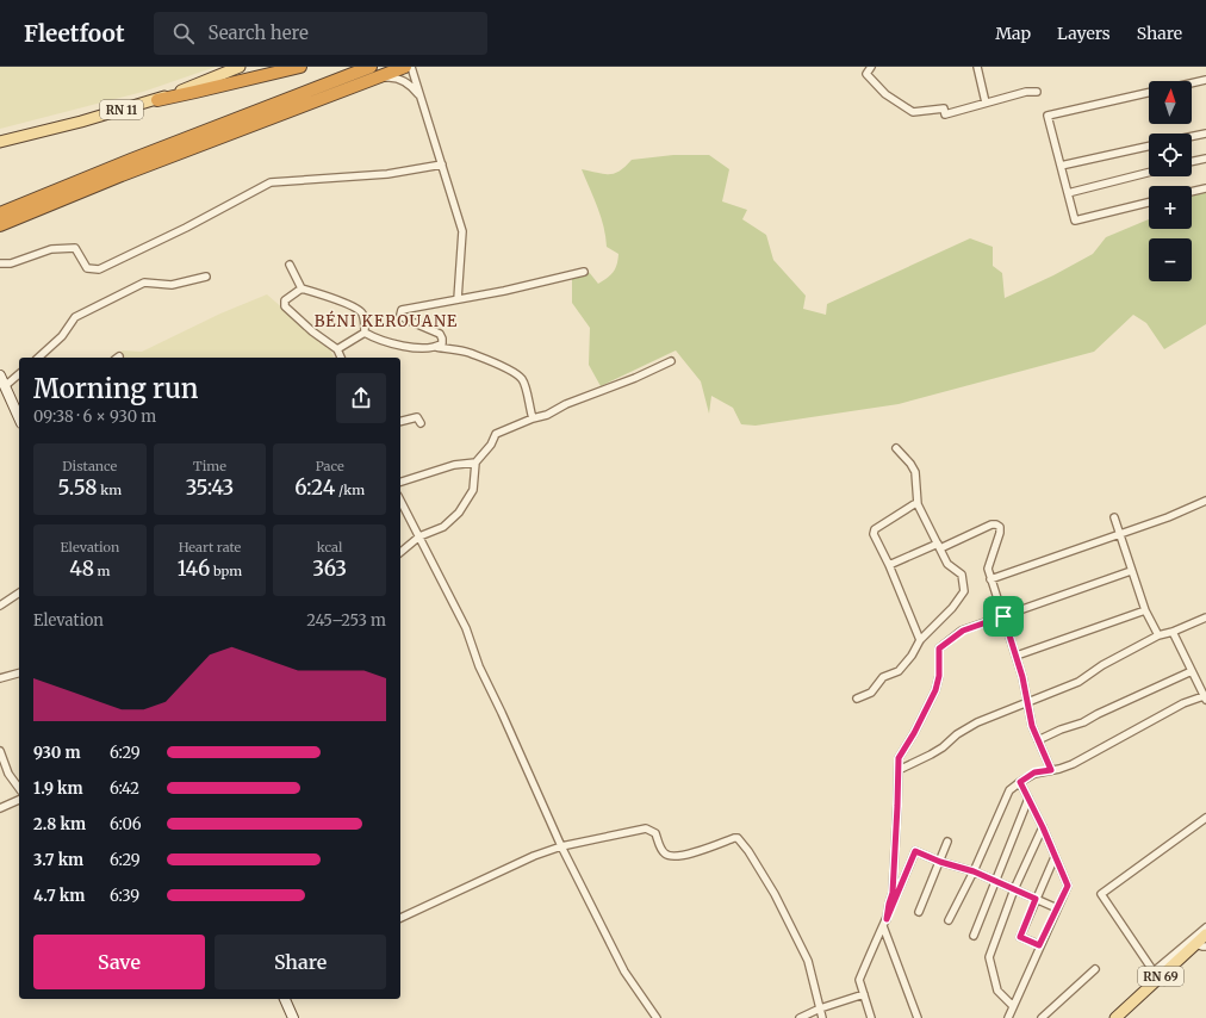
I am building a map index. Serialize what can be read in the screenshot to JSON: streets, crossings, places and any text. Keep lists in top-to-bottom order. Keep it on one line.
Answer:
{"streets":{"main road":["RN 11","RN 69"]},"districts":["BÉNI KEROUANE"],"north":"top","page":{"header":"Fleetfoot","search":"Search here","nav":["Map","Layers","Share"],"map_buttons":["+","−"],"heading":["Morning run","09:38 · 6 × 930 m"],"stats":[["Distance","5.58 km"],["Time","35:43"],["Pace","6:24 /km"],["Elevation","48 m"],["Heart rate","146 bpm"],["kcal","363"]],"chart":["Elevation","245–253 m"],"list":[{"name":"930 m","note":"6:29"},{"name":"1.9 km","note":"6:42"},{"name":"2.8 km","note":"6:06"},{"name":"3.7 km","note":"6:29"},{"name":"4.7 km","note":"6:39"}],"buttons":["Save","Share"]}}
